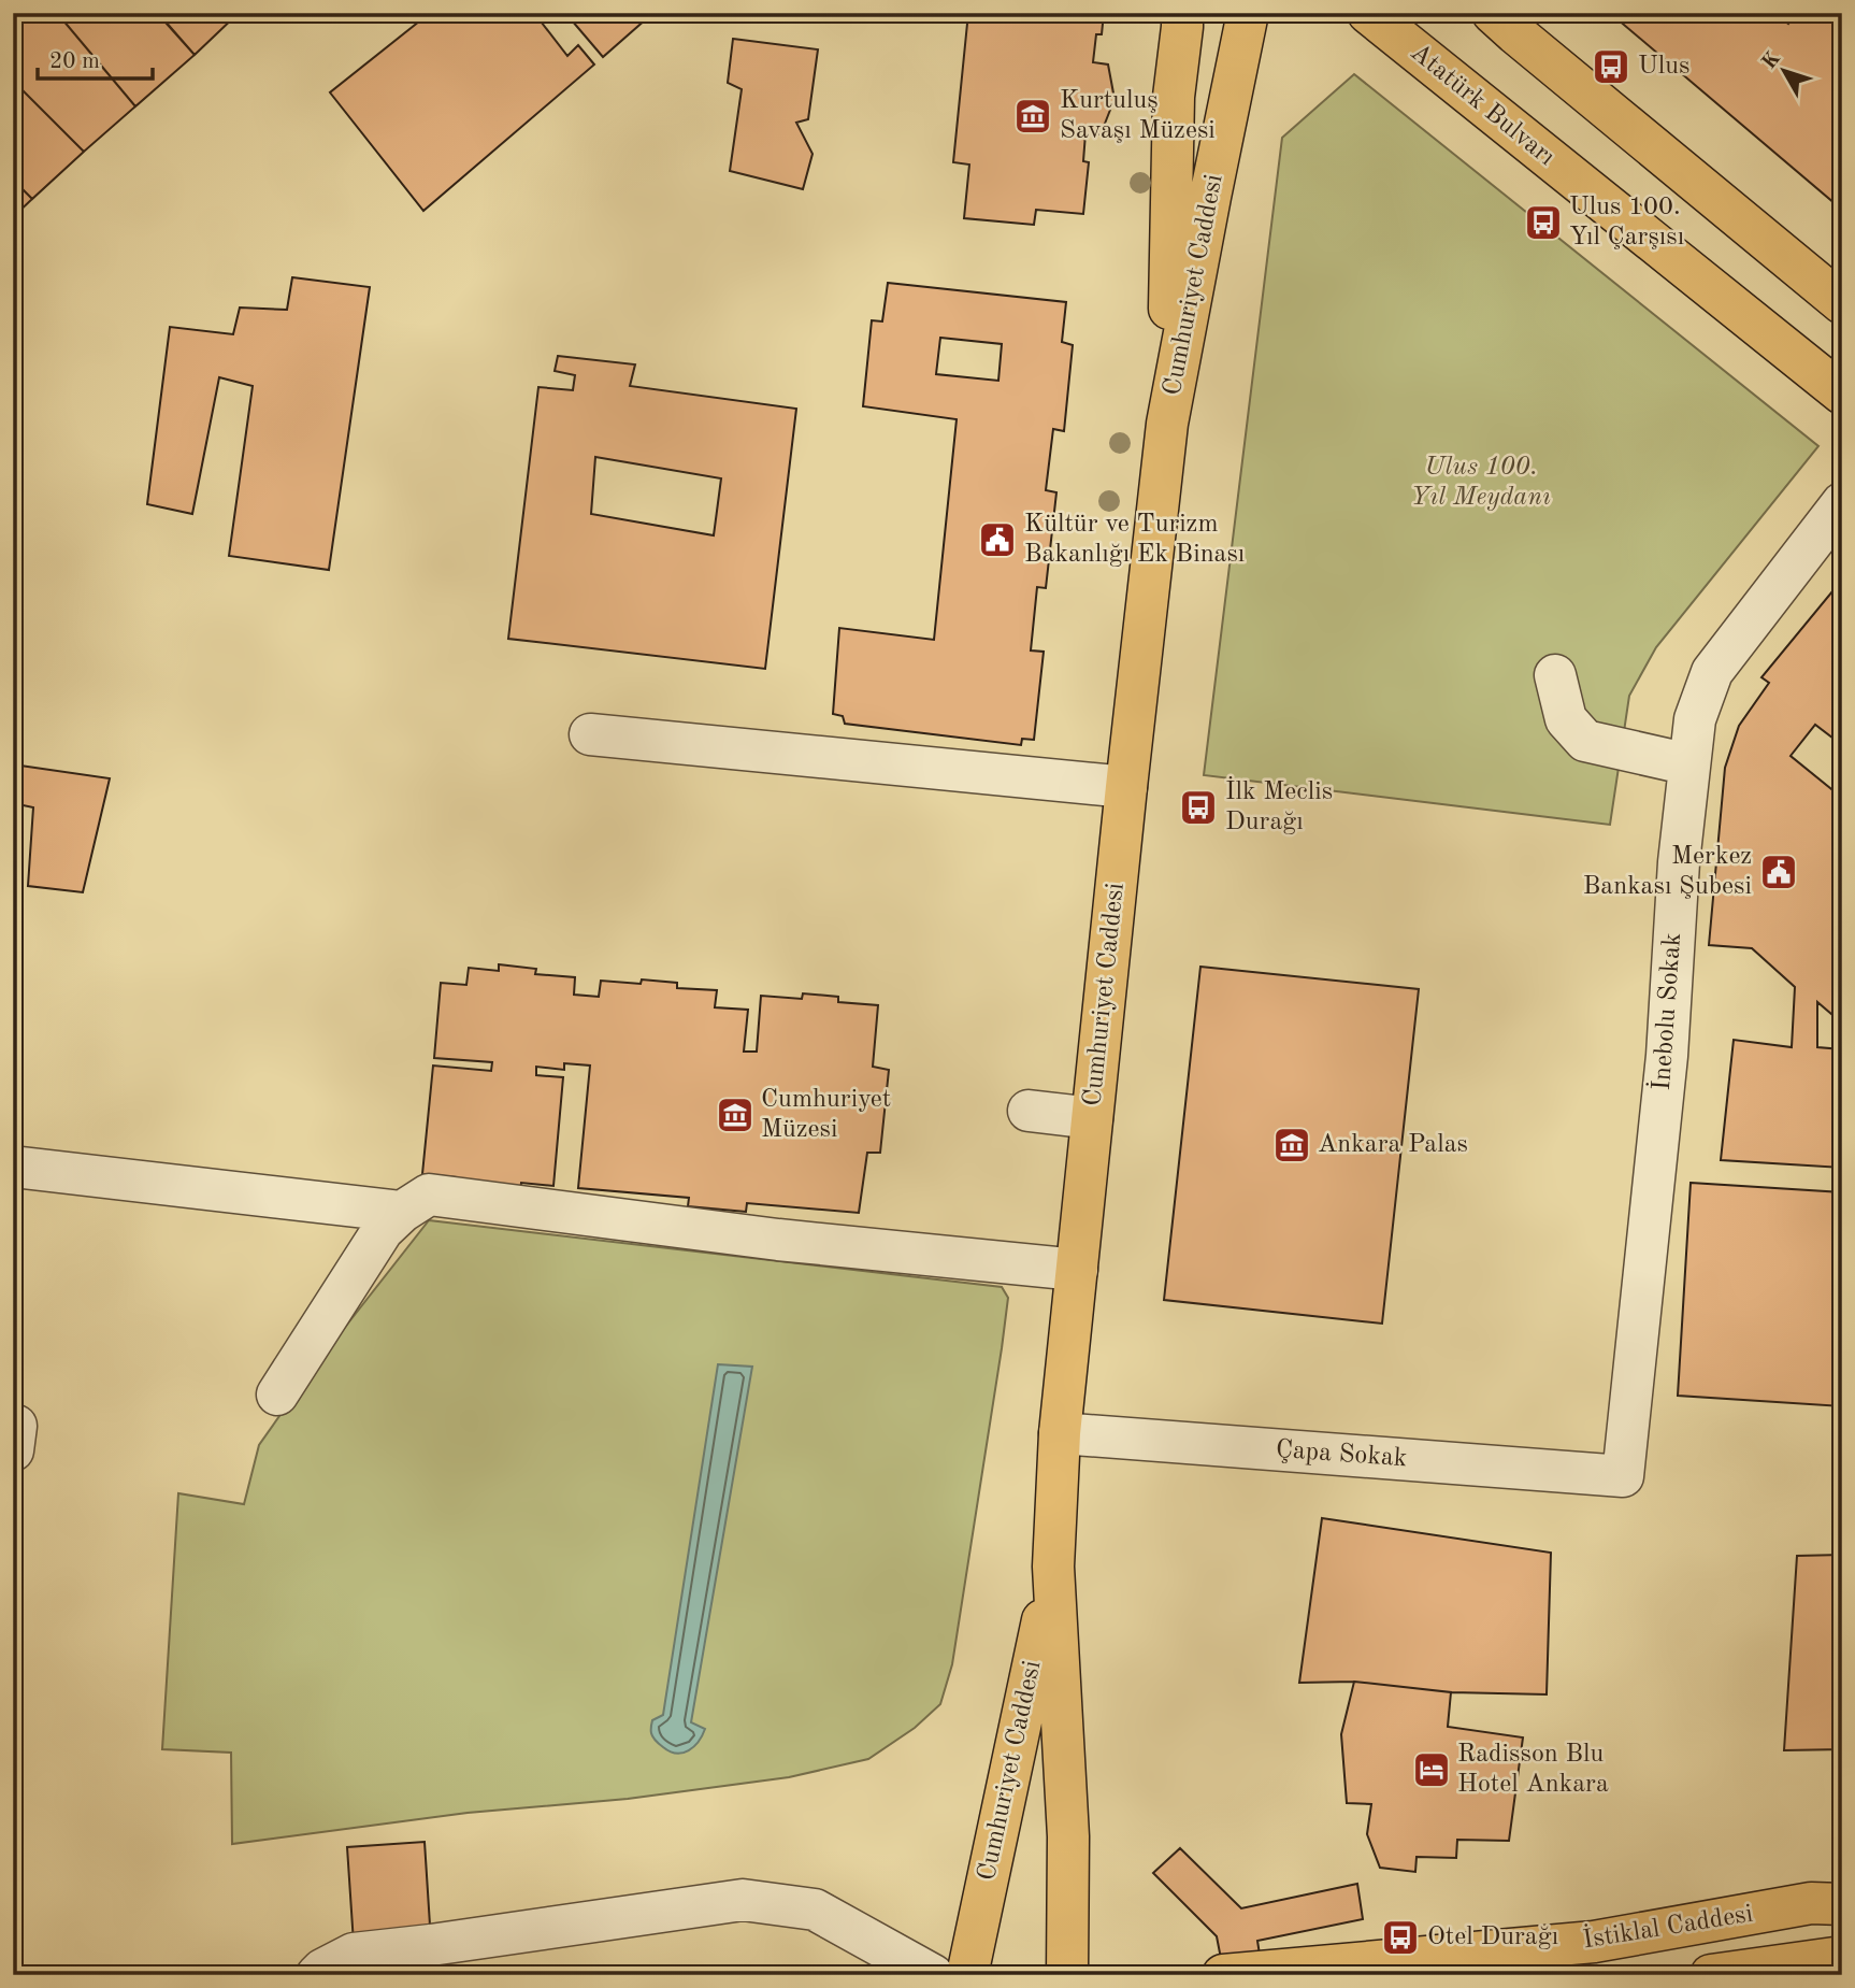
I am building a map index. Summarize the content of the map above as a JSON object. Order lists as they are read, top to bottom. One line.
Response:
{"streets":{"main road":["Atatürk Bulvarı","Cumhuriyet Caddesi","İstiklal Caddesi"],"street":["İnebolu Sokak","Çapa Sokak"]},"crossings":[["Cumhuriyet Caddesi","Çapa Sokak"],["İnebolu Sokak","Çapa Sokak"]],"parks":["Ulus 100. Yıl Meydanı"],"places":{"bus stop":["Ulus","Ulus 100. Yıl Çarşısı","İlk Meclis Durağı","Otel Durağı"],"museum":["Kurtuluş Savaşı Müzesi","Cumhuriyet Müzesi","Ankara Palas"],"public building":["Kültür ve Turizm Bakanlığı Ek Binası","Merkez Bankası Şubesi"],"hotel":["Radisson Blu Hotel Ankara"]},"scale_bar":"20 m","north":"top left"}
